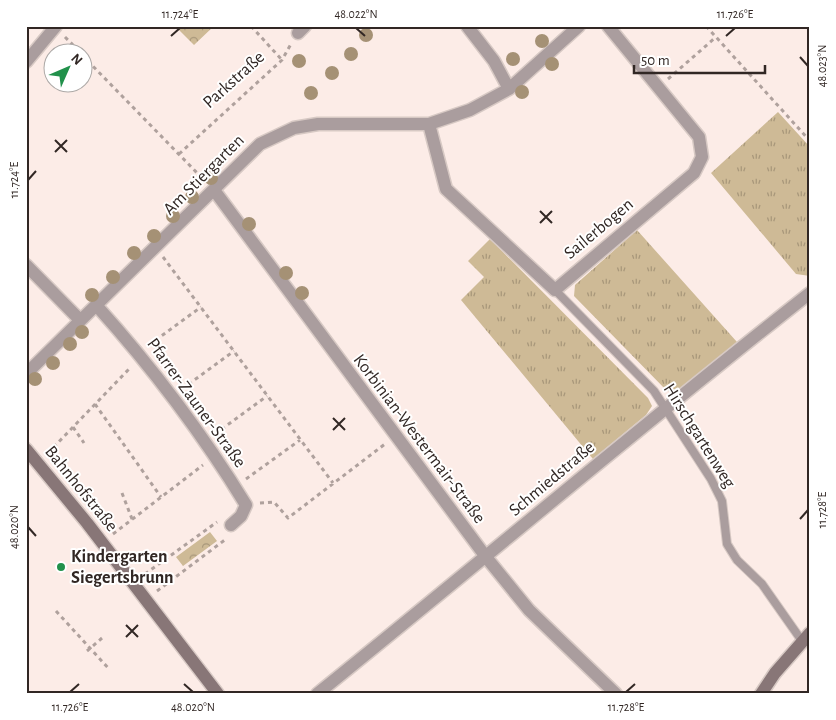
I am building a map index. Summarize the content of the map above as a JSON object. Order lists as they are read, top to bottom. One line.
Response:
{"streets":{"street":["Am Stiergarten","Sailerbogen","Pfarrer-Zauner-Straße","Korbinian-Westermair-Straße","Schmiedstraße","Bahnhofstraße"],"lane":["Hirschgartenweg"],"path":["Parkstraße"]},"crossings":[["Am Stiergarten","Pfarrer-Zauner-Straße"],["Am Stiergarten","Korbinian-Westermair-Straße"],["Sailerbogen","Hirschgartenweg"],["Hirschgartenweg","Schmiedstraße"],["Korbinian-Westermair-Straße","Schmiedstraße"]],"places":["Kindergarten Siegertsbrunn"],"scale_bar":"50 m","north":"top right","coordinates":["11.724°E","48.022°N","11.726°E","48.023°N","11.728°E","48.020°N"]}
